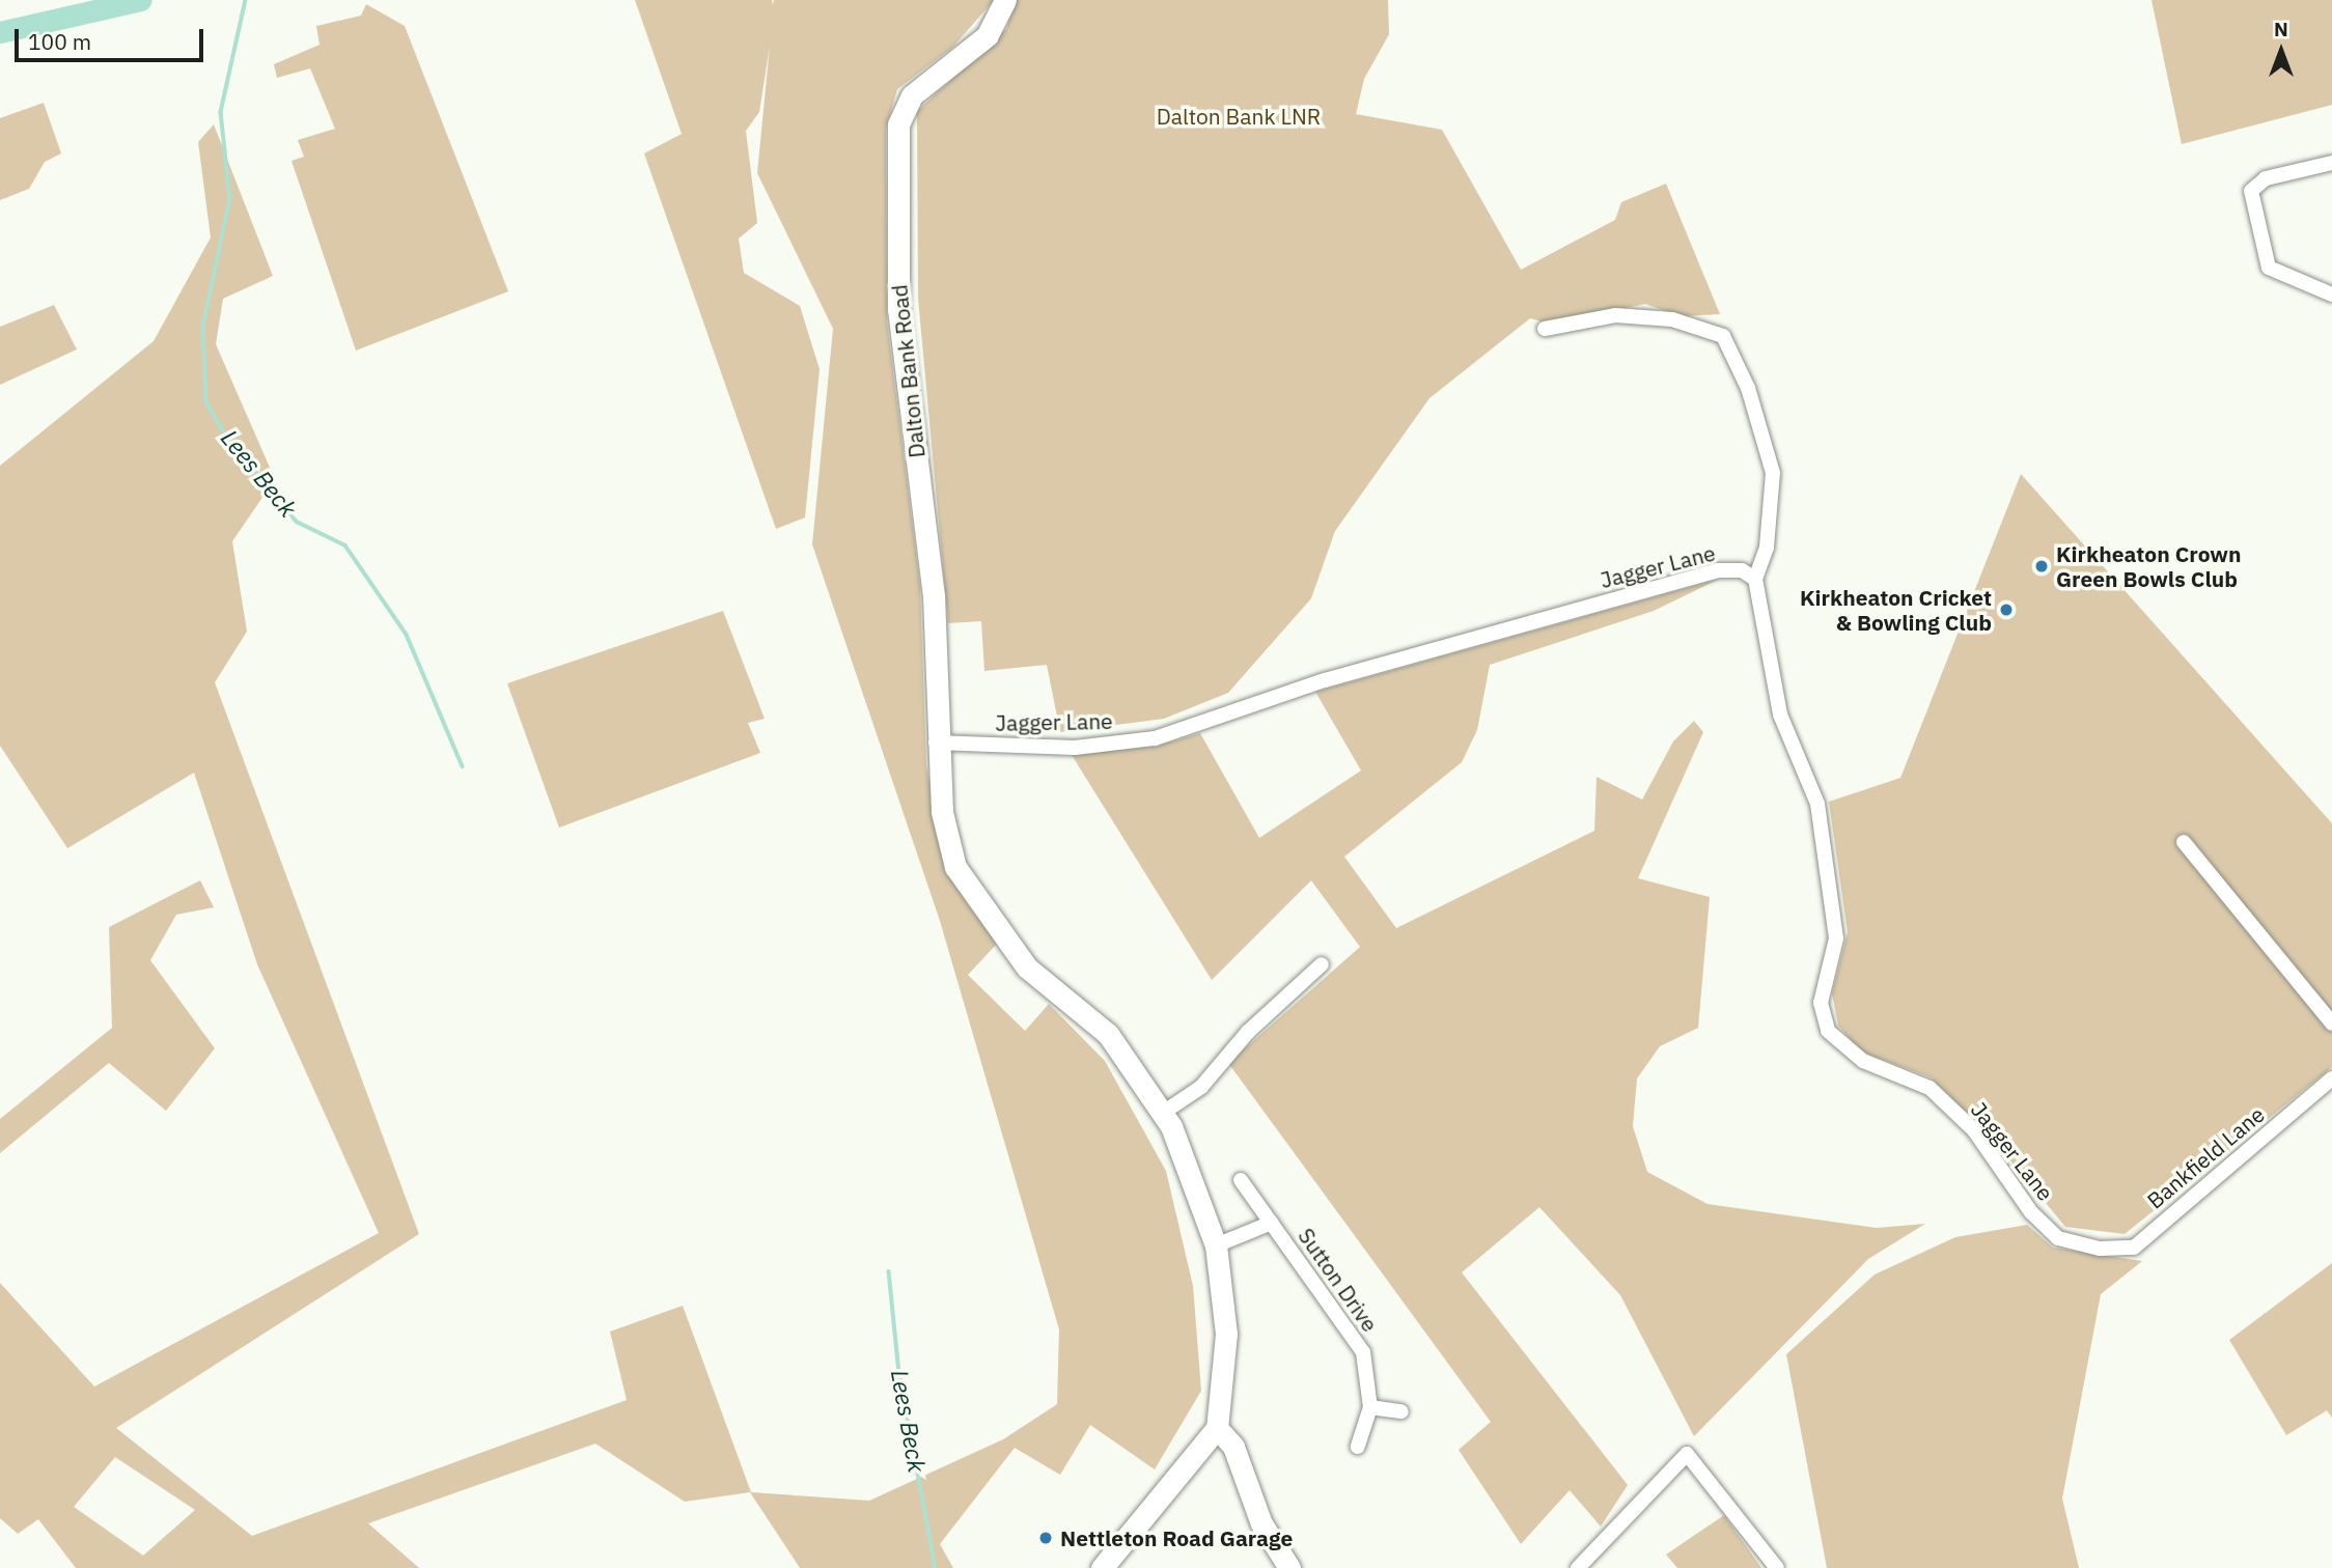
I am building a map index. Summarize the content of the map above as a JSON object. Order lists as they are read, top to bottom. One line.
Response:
{"streets":{"street":["Dalton Bank Road","Jagger Lane","Bankfield Lane","Sutton Drive"]},"crossings":[["Dalton Bank Road","Jagger Lane"],["Dalton Bank Road","Sutton Drive"],["Jagger Lane","Bankfield Lane"]],"water":["Lees Beck"],"parks":["Dalton Bank LNR"],"places":["Kirkheaton Crown Green Bowls Club","Kirkheaton Cricket & Bowling Club","Nettleton Road Garage"],"scale_bar":"100 m","north":"top"}
